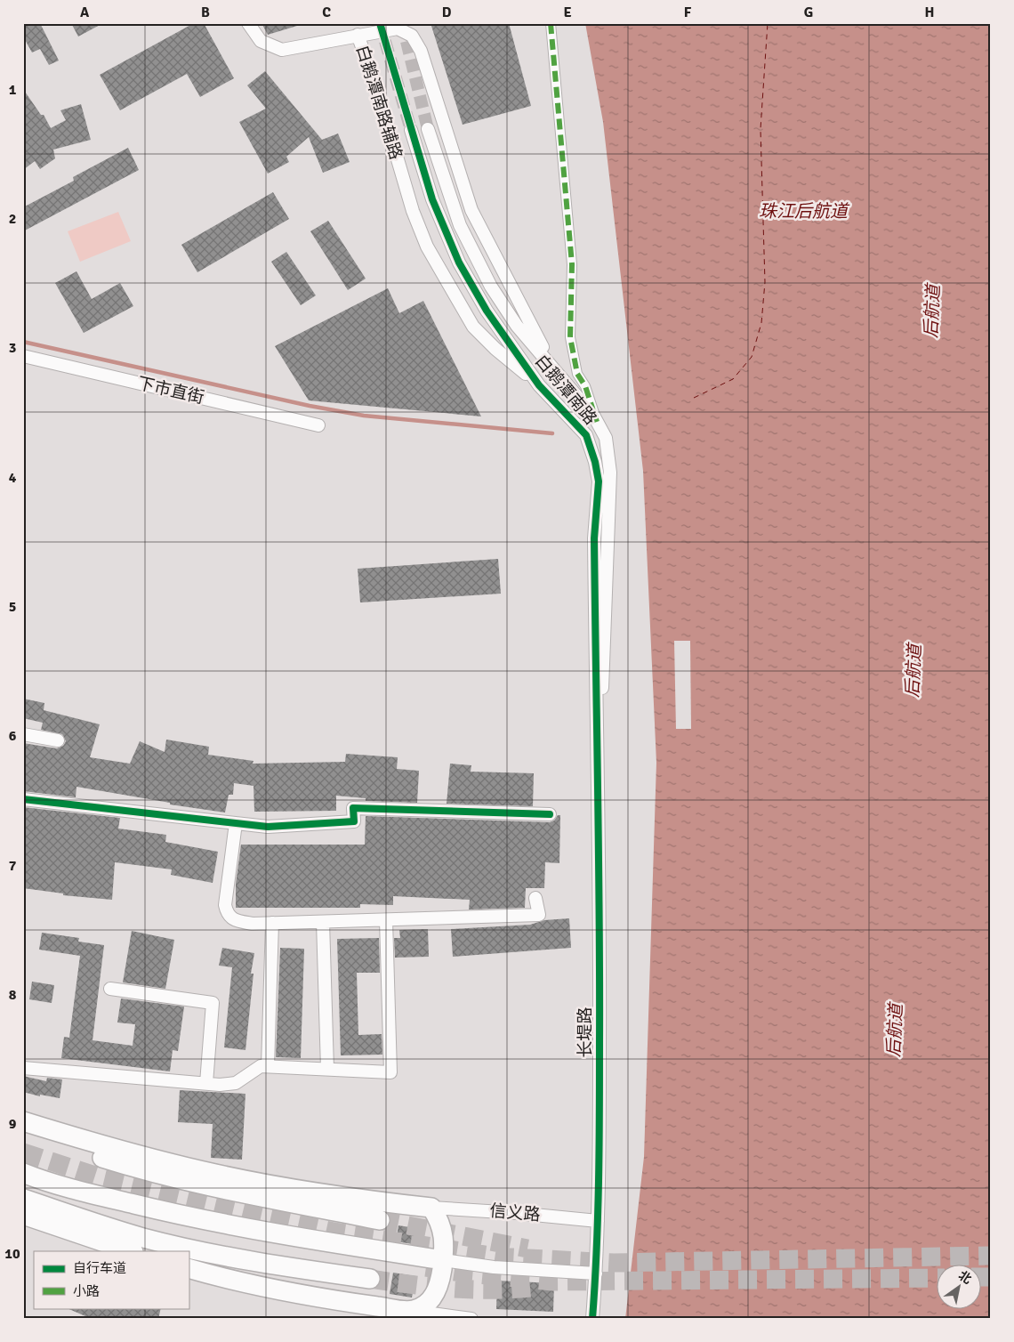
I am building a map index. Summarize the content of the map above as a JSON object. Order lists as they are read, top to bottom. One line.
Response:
{"streets":{"street":["白鹅潭南路辅路","白鹅潭南路","下市直街","长堤路","信义路"]},"crossings":[["白鹅潭南路辅路","白鹅潭南路"],["白鹅潭南路","长堤路"],["长堤路","信义路"]],"water":["珠江后航道","后航道"],"legend":["自行车道","小路"],"north":"top right","grid":{"columns":["A","B","C","D","E","F","G","H"],"rows":["1","2","3","4","5","6","7","8","9","10"]}}
